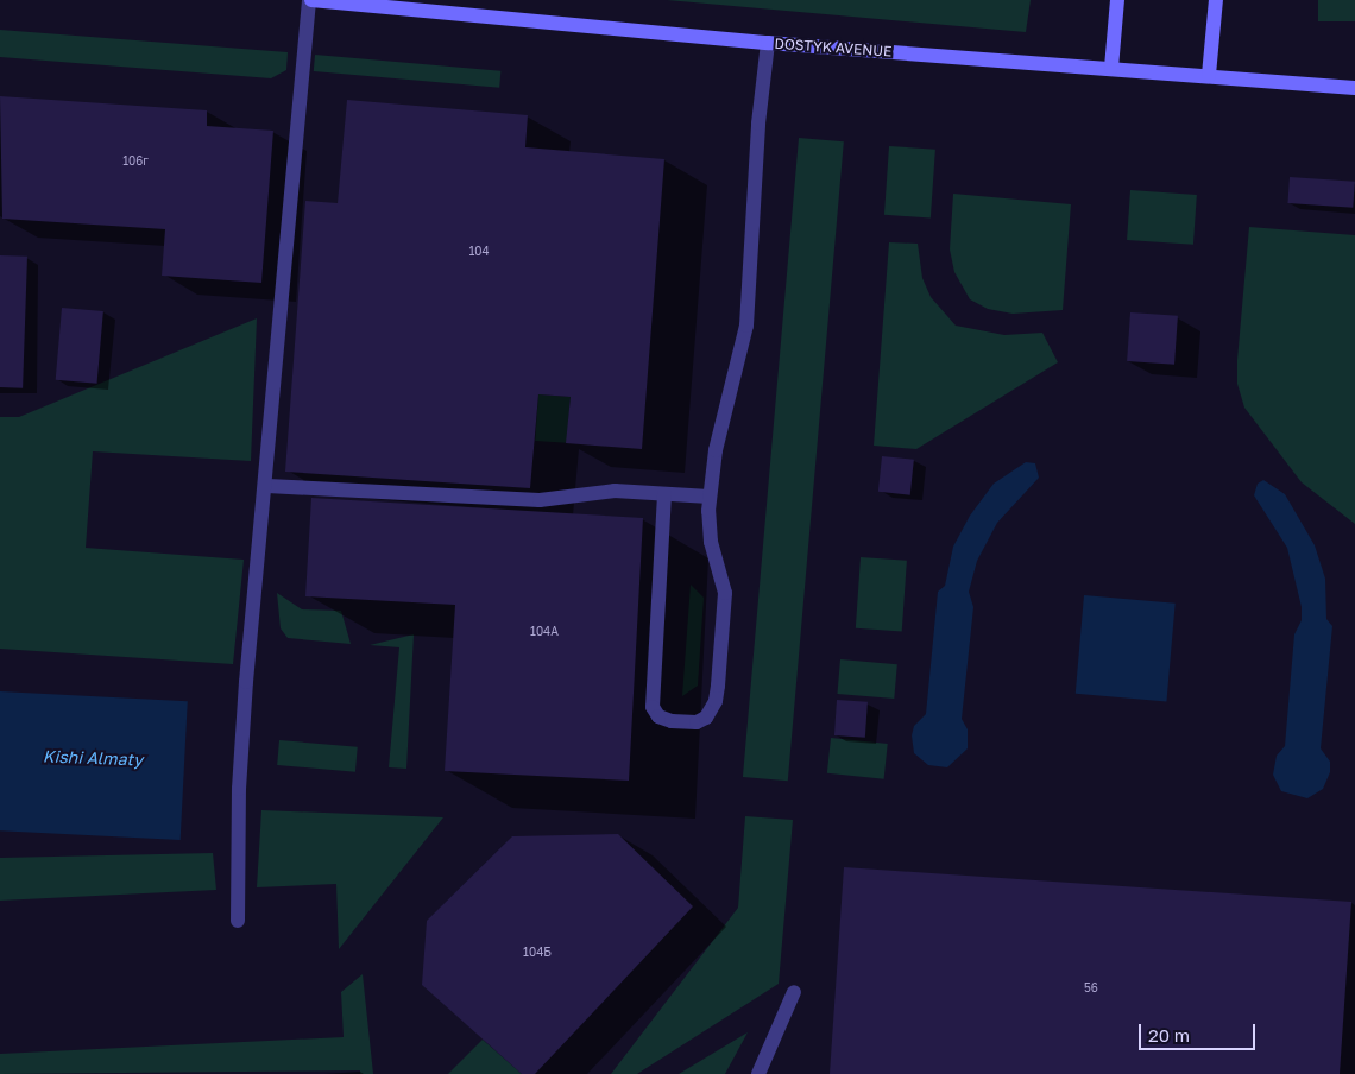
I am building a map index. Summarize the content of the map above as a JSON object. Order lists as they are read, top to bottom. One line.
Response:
{"streets":{"main road":["DOSTYK AVENUE"]},"water":["Kіshі Almaty"],"house_numbers":["106г","104","104А","104Б","56"],"scale_bar":"20 m"}
